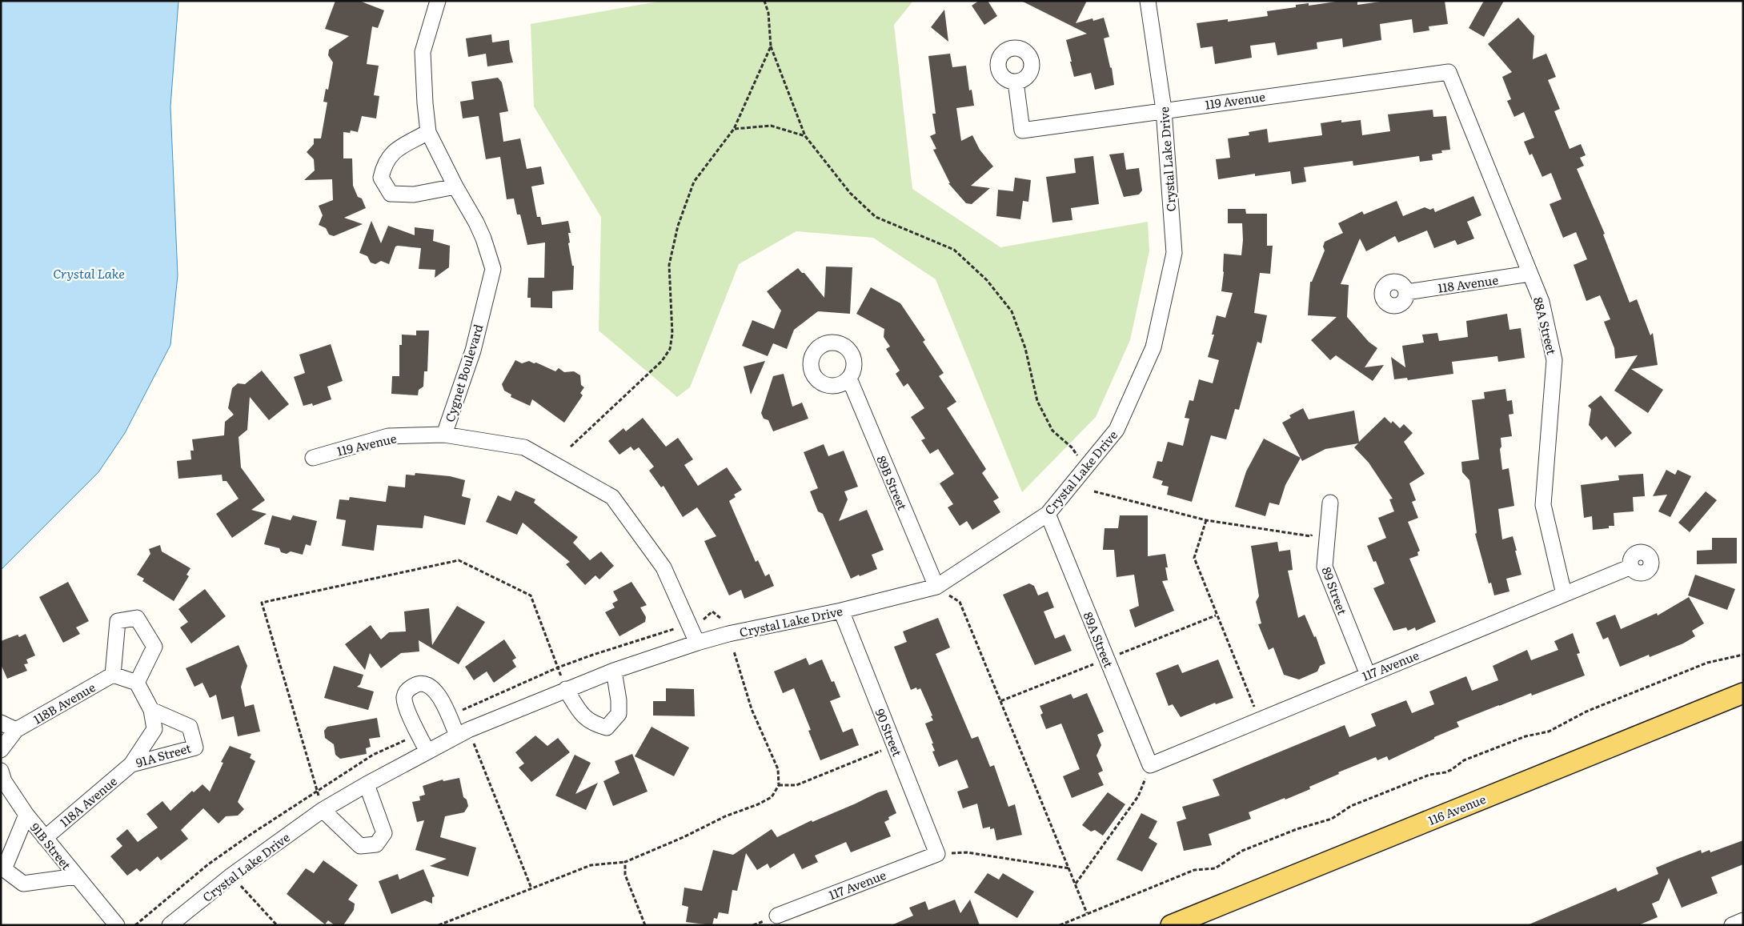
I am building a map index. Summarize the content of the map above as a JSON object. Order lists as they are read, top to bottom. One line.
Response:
{"streets":{"main road":["116 Avenue"],"street":["119 Avenue","Crystal Lake Drive","118 Avenue","88A Street","Cygnet Boulevard","89B Street","89 Street","89A Street","117 Avenue","118B Avenue","90 Street","91A Street","118A Avenue","91B Street"]},"crossings":[["119 Avenue","Crystal Lake Drive"],["119 Avenue","88A Street"],["119 Avenue","Cygnet Boulevard"],["Crystal Lake Drive","Cygnet Boulevard"],["Crystal Lake Drive","89B Street"],["Crystal Lake Drive","89A Street"],["Crystal Lake Drive","90 Street"],["118 Avenue","88A Street"],["88A Street","117 Avenue"],["89 Street","117 Avenue"],["89A Street","117 Avenue"],["117 Avenue","90 Street"],["91A Street","118A Avenue"],["118A Avenue","91B Street"]],"water":["Crystal Lake"]}
